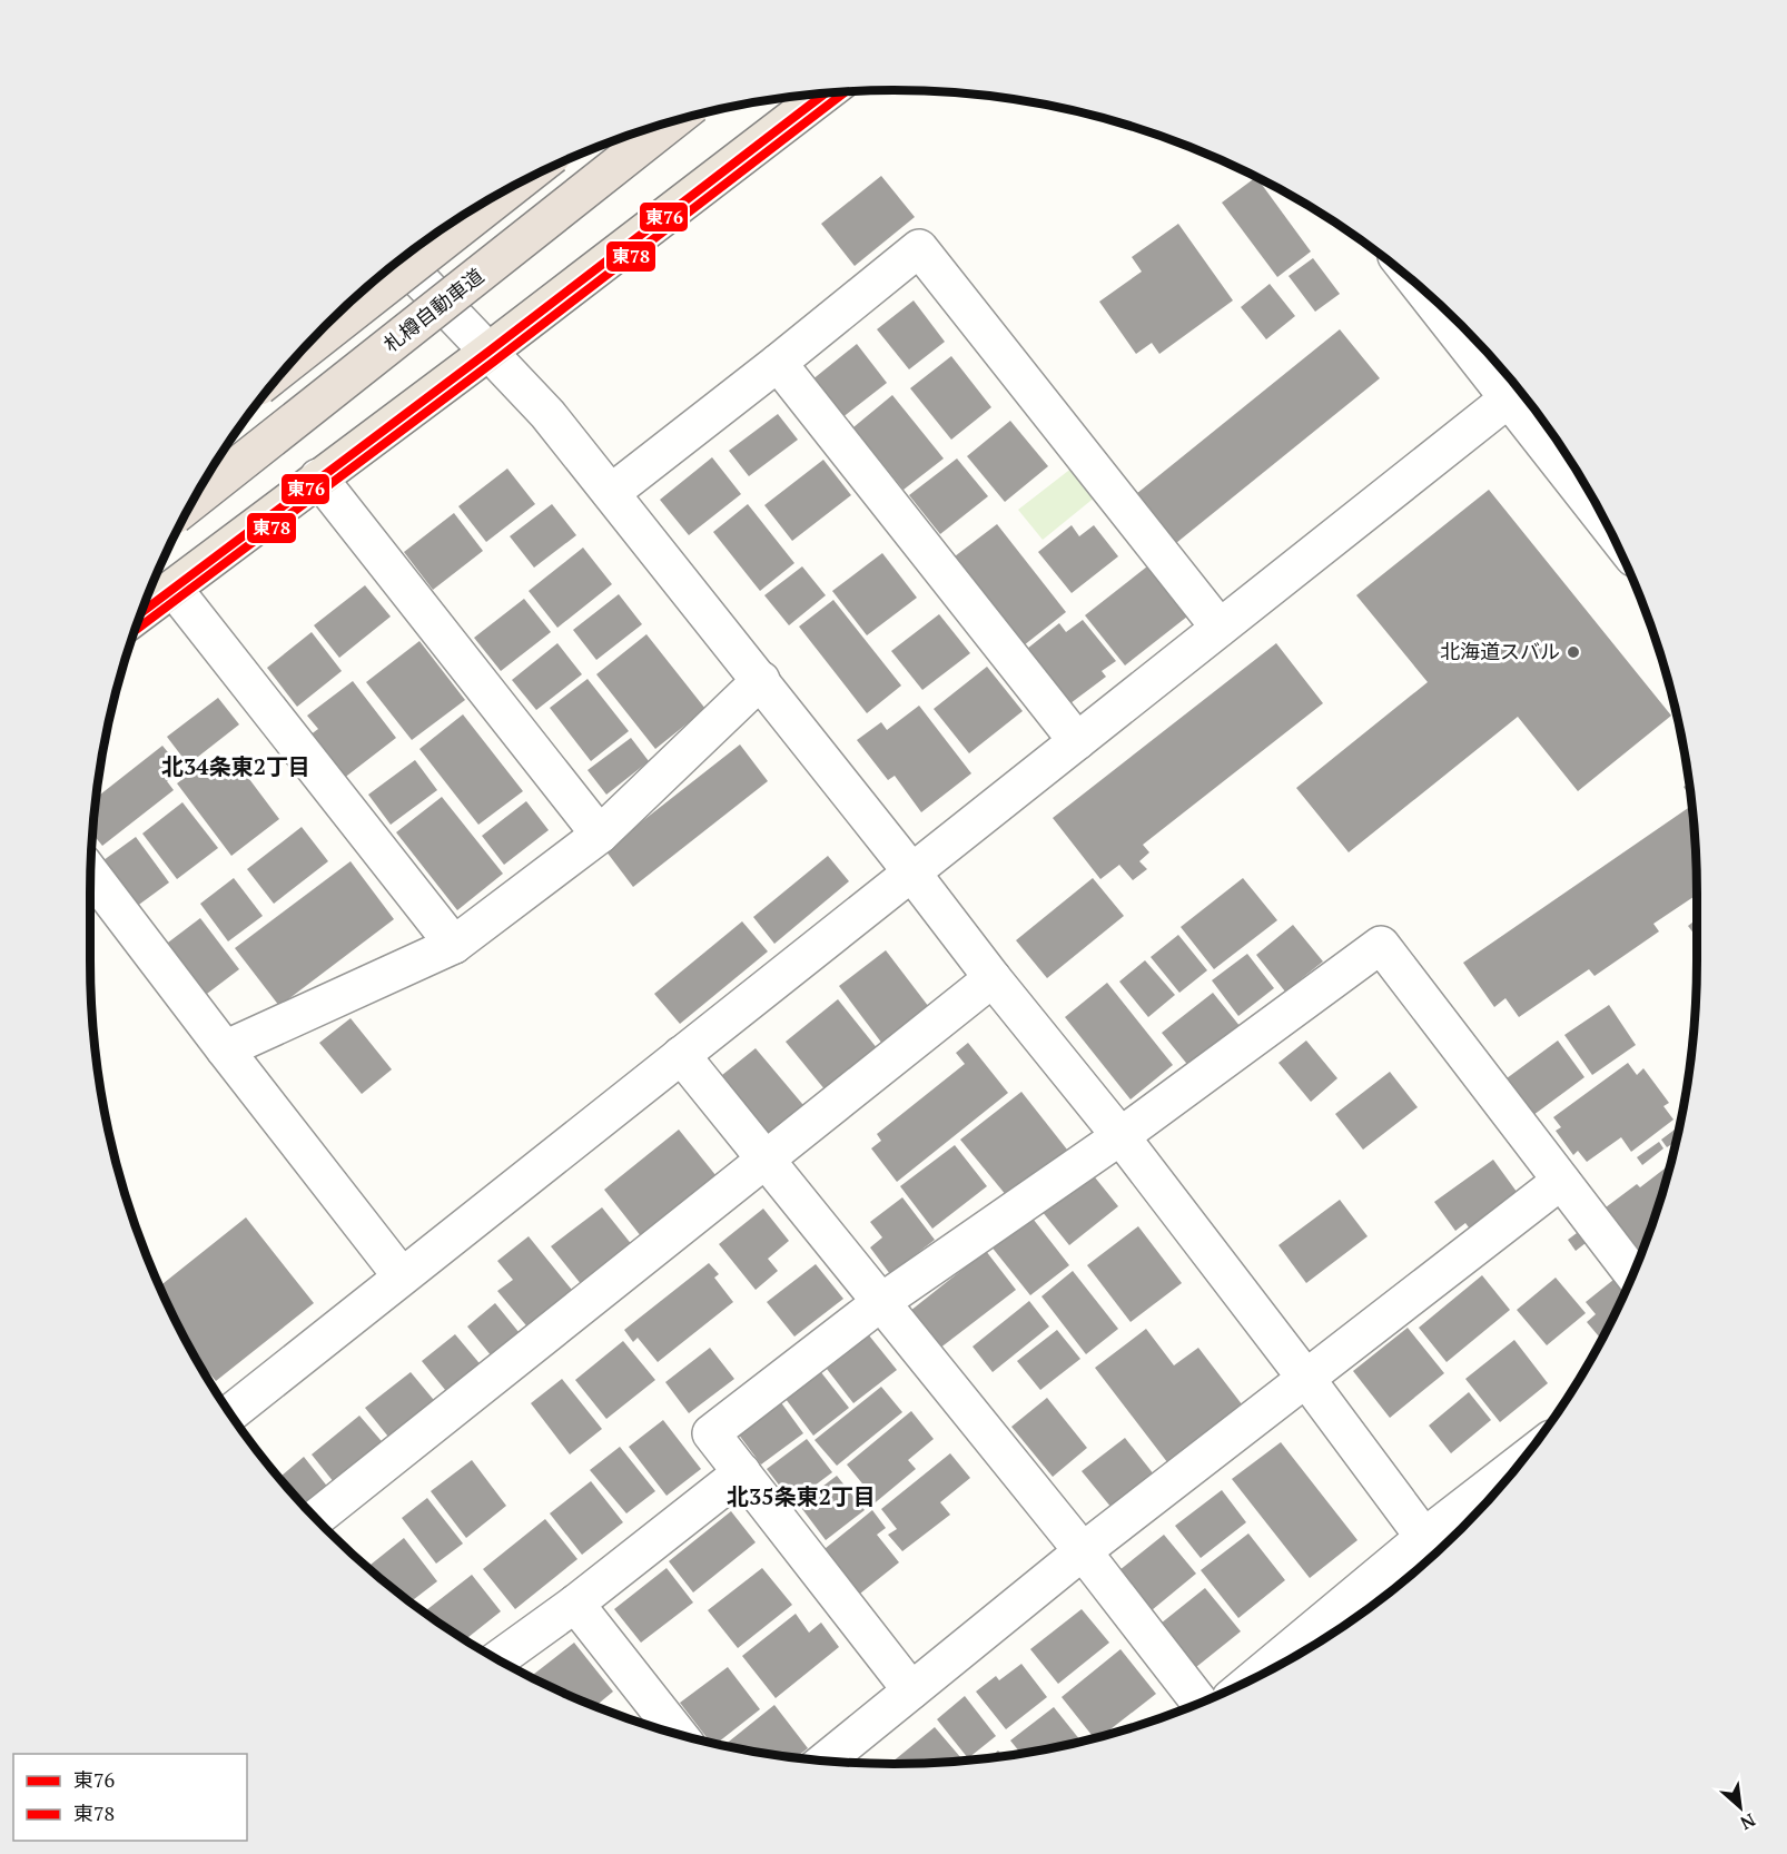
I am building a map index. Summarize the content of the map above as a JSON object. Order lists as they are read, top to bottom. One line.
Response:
{"streets":{"highway":["札樽自動車道"]},"districts":["北34条東2丁目","北35条東2丁目"],"places":["北海道スバル"],"lines":["transit line 東78","transit line 東76"],"legend":["東76","東78"],"north":"bottom right"}
